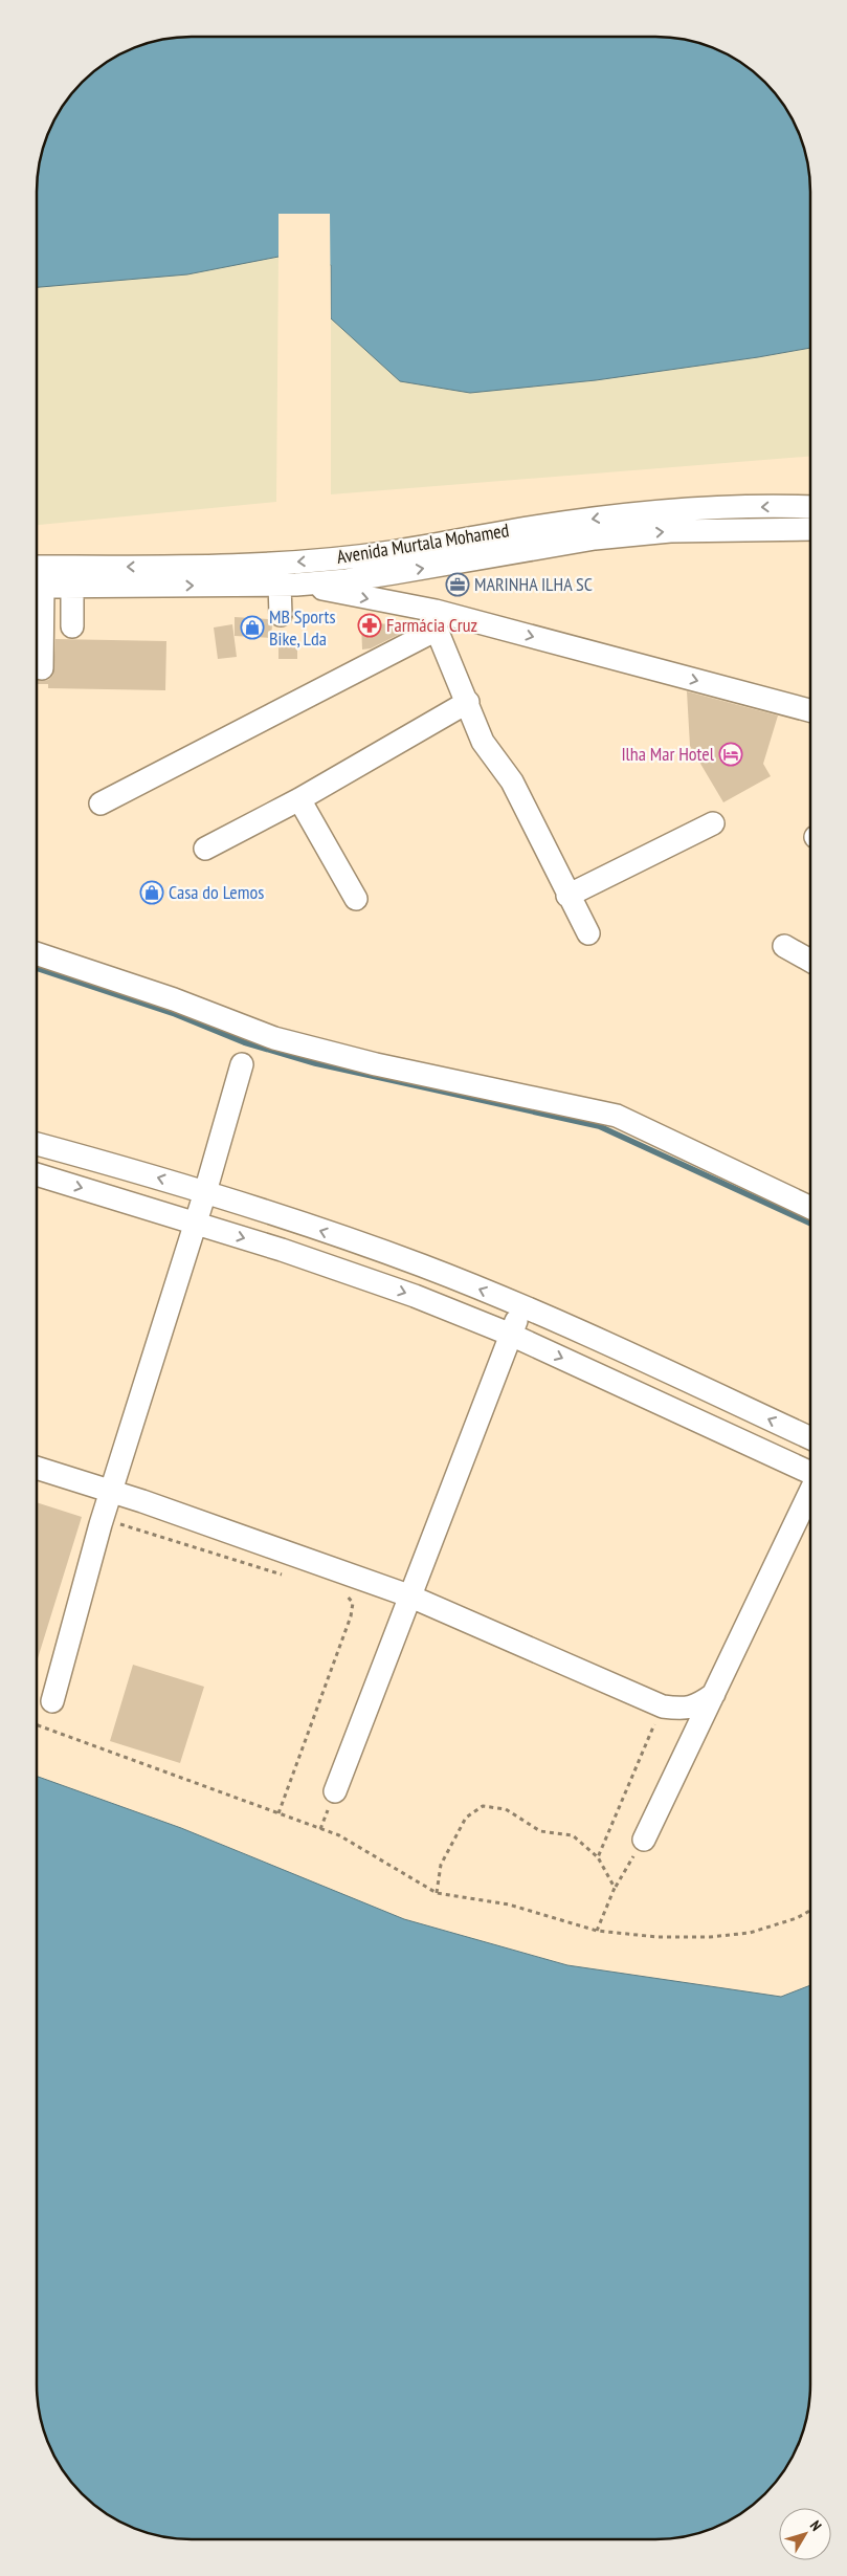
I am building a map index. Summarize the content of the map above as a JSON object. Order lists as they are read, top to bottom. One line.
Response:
{"streets":{"street":["Avenida Murtala Mohamed"]},"places":{"office":["MARINHA ILHA SC"],"pharmacy":["Farmácia Cruz"],"shop":["MB Sports Bike, Lda","Casa do Lemos"],"hotel":["Ilha Mar Hotel"]},"north":"top right"}
